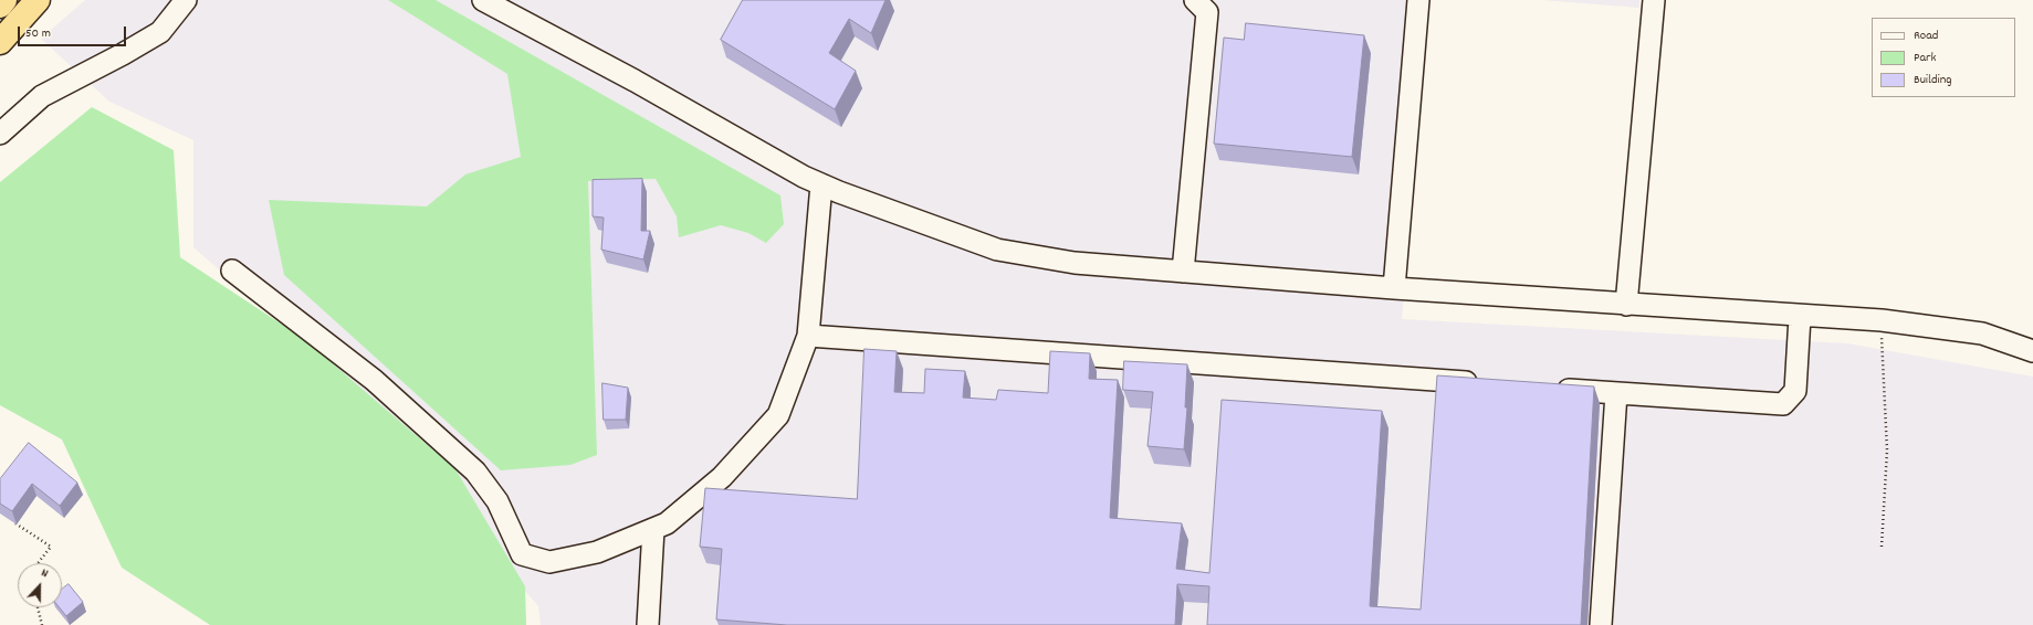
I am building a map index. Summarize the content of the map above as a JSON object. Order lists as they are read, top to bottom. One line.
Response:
{"legend":["Road","Park","Building"],"scale_bar":"50 m","north":"top"}
